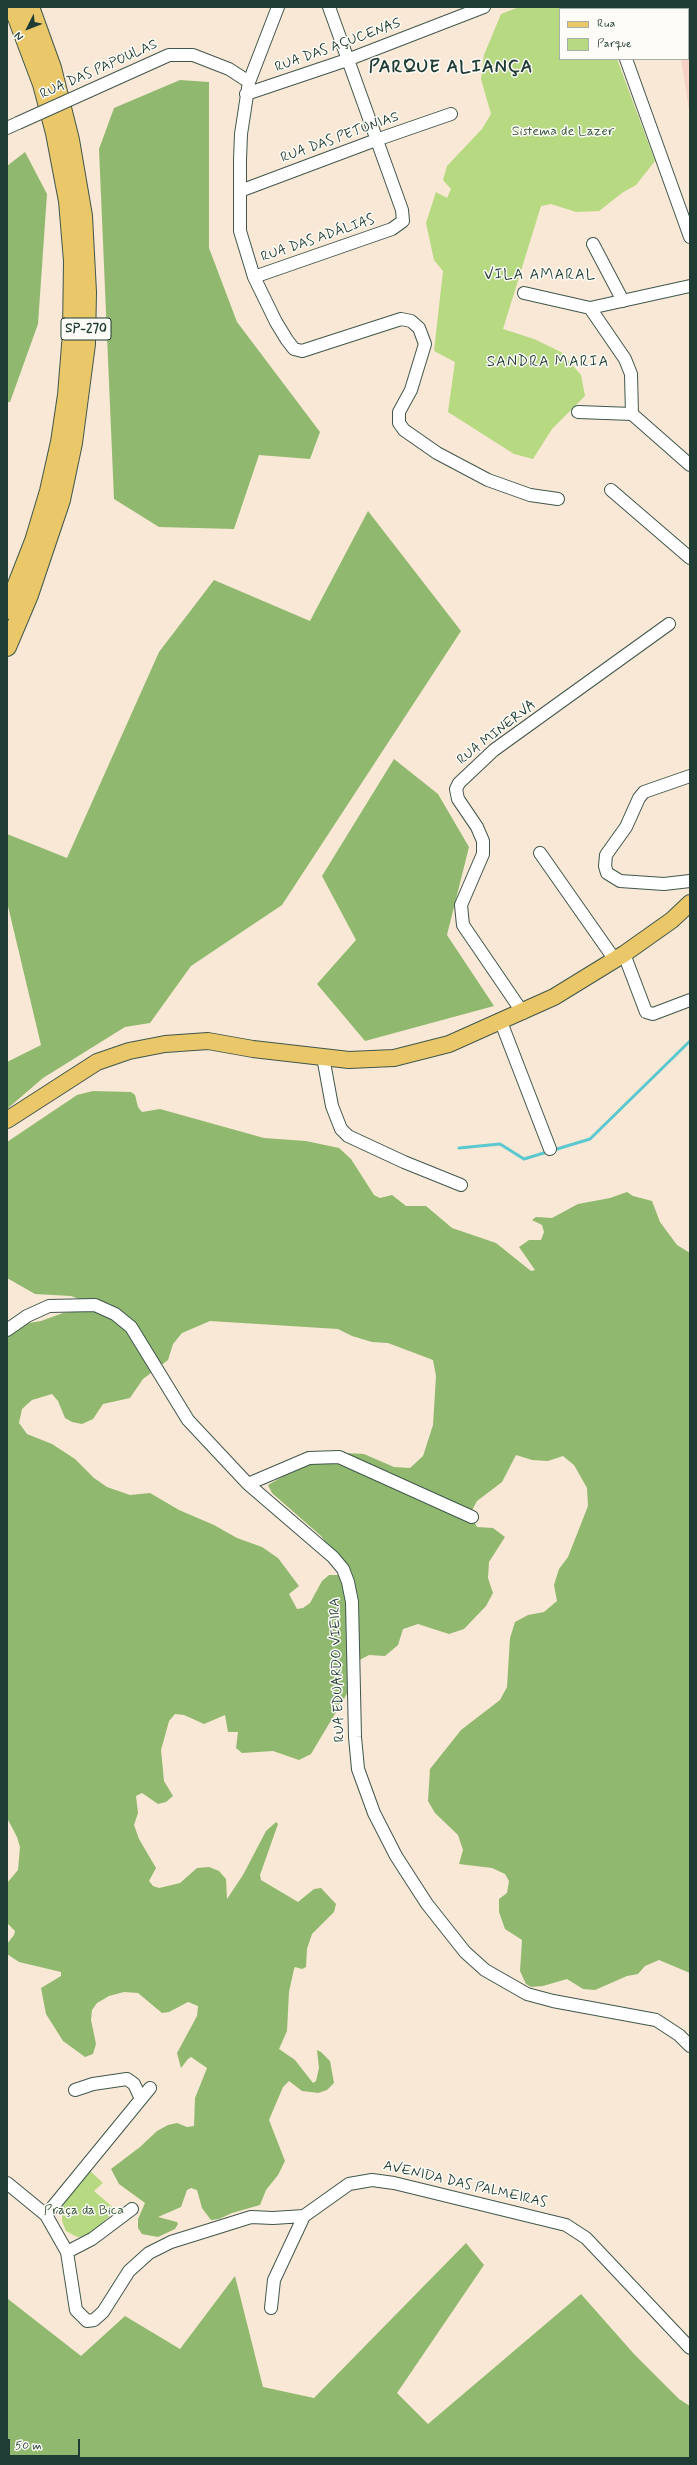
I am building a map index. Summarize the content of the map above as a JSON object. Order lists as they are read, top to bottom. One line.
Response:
{"streets":{"highway":["SP-270"],"street":["RUA DAS AÇUCENAS","RUA DAS PAPOULAS","RUA DAS PETUNIAS","RUA DAS ADÁLIAS","RUA MINERVA","RUA EDUARDO VIEIRA","AVENIDA DAS PALMEIRAS"]},"crossings":[["RUA DAS PETUNIAS","RUA DAS ADÁLIAS"]],"districts":["PARQUE ALIANÇA","VILA AMARAL","SANDRA MARIA"],"parks":["Sistema de Lazer","Praça da Bica"],"legend":["Rua","Parque"],"scale_bar":"50 m","north":"bottom left"}
